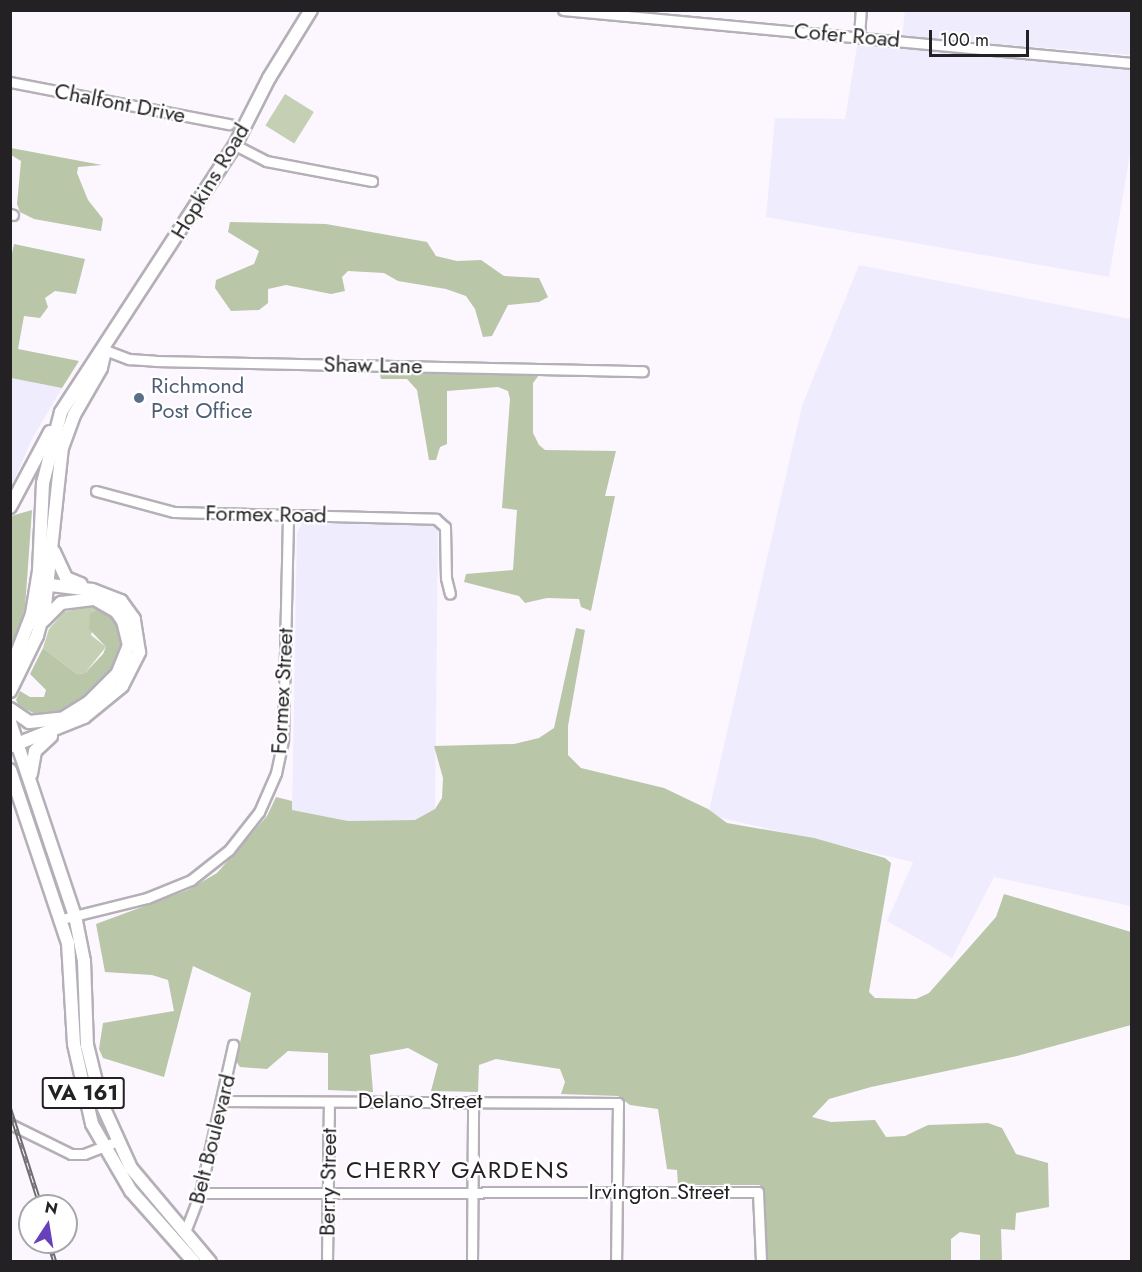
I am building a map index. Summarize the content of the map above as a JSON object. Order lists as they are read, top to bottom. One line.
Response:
{"streets":{"main road":["Hopkins Road","VA 161"],"street":["Cofer Road","Chalfont Drive","Shaw Lane","Formex Road","Formex Street","Delano Street","Belt Boulevard","Berry Street","Irvington Street"]},"crossings":[["Hopkins Road","Shaw Lane"],["Formex Road","Formex Street"],["Formex Street","VA 161"],["VA 161","Belt Boulevard"],["Delano Street","Belt Boulevard"],["Delano Street","Berry Street"],["Delano Street","Irvington Street"],["Belt Boulevard","Irvington Street"],["Berry Street","Irvington Street"]],"districts":["CHERRY GARDENS"],"places":["Richmond Post Office"],"scale_bar":"100 m","north":"top"}
